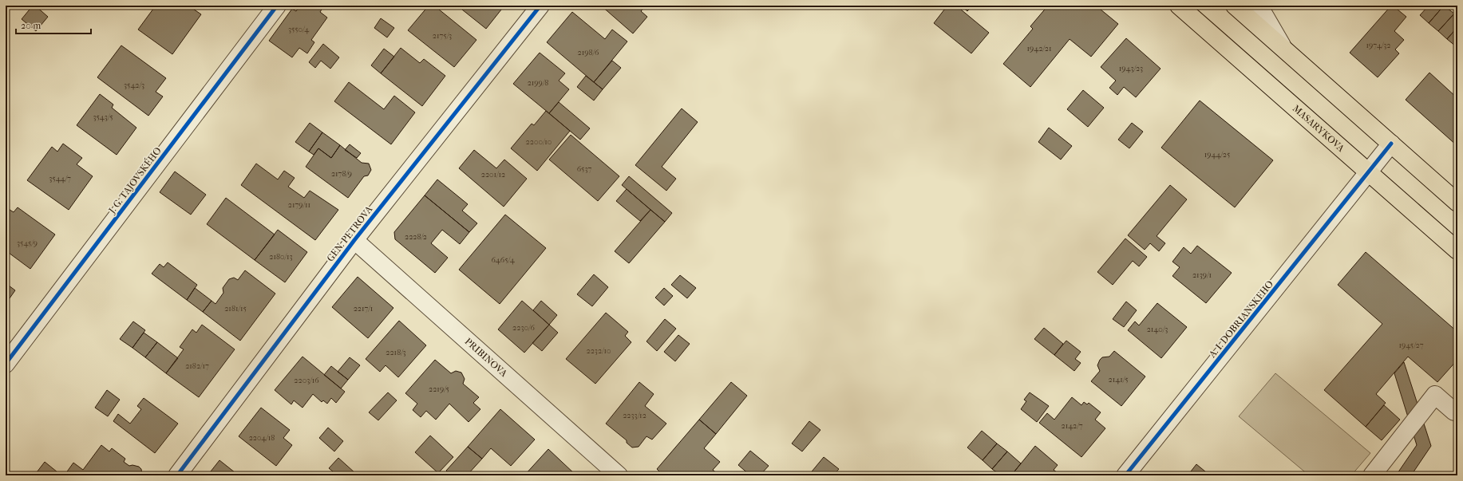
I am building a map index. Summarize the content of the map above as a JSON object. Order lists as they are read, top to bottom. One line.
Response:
{"streets":{"main road":["MASARYKOVA"],"street":["J. G. TAJOVSKÉHO","GEN. PETROVA","A. I. DOBRIANSKEHO","PRIBINOVA"]},"crossings":[["MASARYKOVA","A. I. DOBRIANSKEHO"],["GEN. PETROVA","PRIBINOVA"]],"house_numbers":["3550/4","2175/3","1974/32","1942/21","2198/6","1943/23","2199/8","3542/3","3543/5","2200/10","1944/25","6537","2178/9","2201/12","3544/7","2179/11","2228/2","3545/9","2180/13","6465/4","2139/1","2181/15","2217/1","2230/6","2140/3","1945/27","2232/10","2218/3","2182/17","2141/5","2203/16","2219/5","2233/12","2142/7","2204/18"],"scale_bar":"20 m"}
